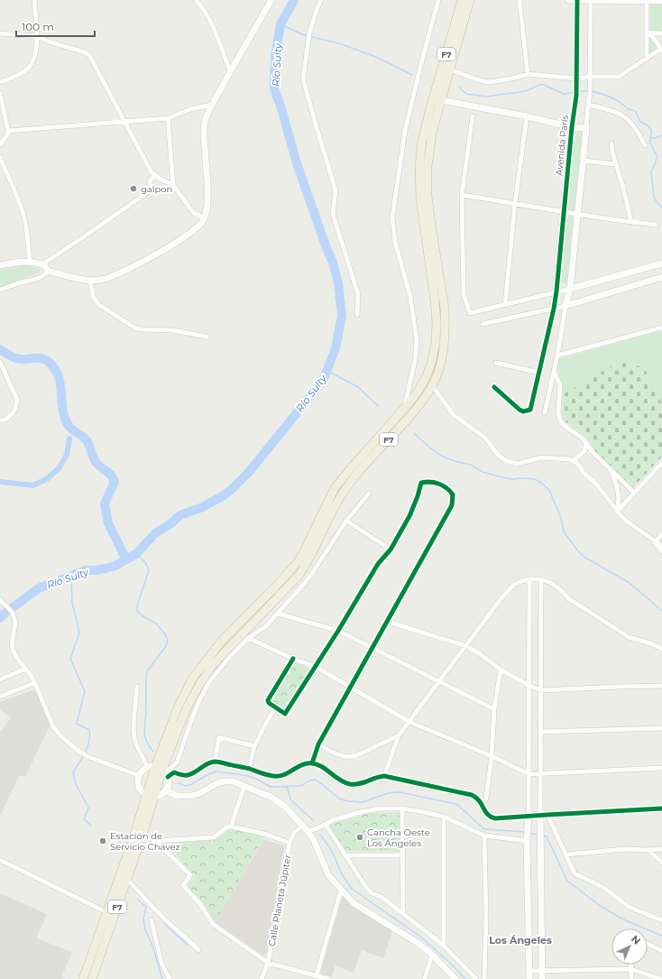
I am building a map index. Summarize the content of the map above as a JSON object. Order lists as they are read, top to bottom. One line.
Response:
{"streets":{"highway":["F7"],"street":["Avenida París","Calle Planeta Júpiter"]},"districts":["Los Ángeles"],"water":["Río Sulty"],"places":["galpon","Cancha Oeste Los Ángeles","Estación de Servicio Chavez"],"scale_bar":"100 m","north":"top right"}
